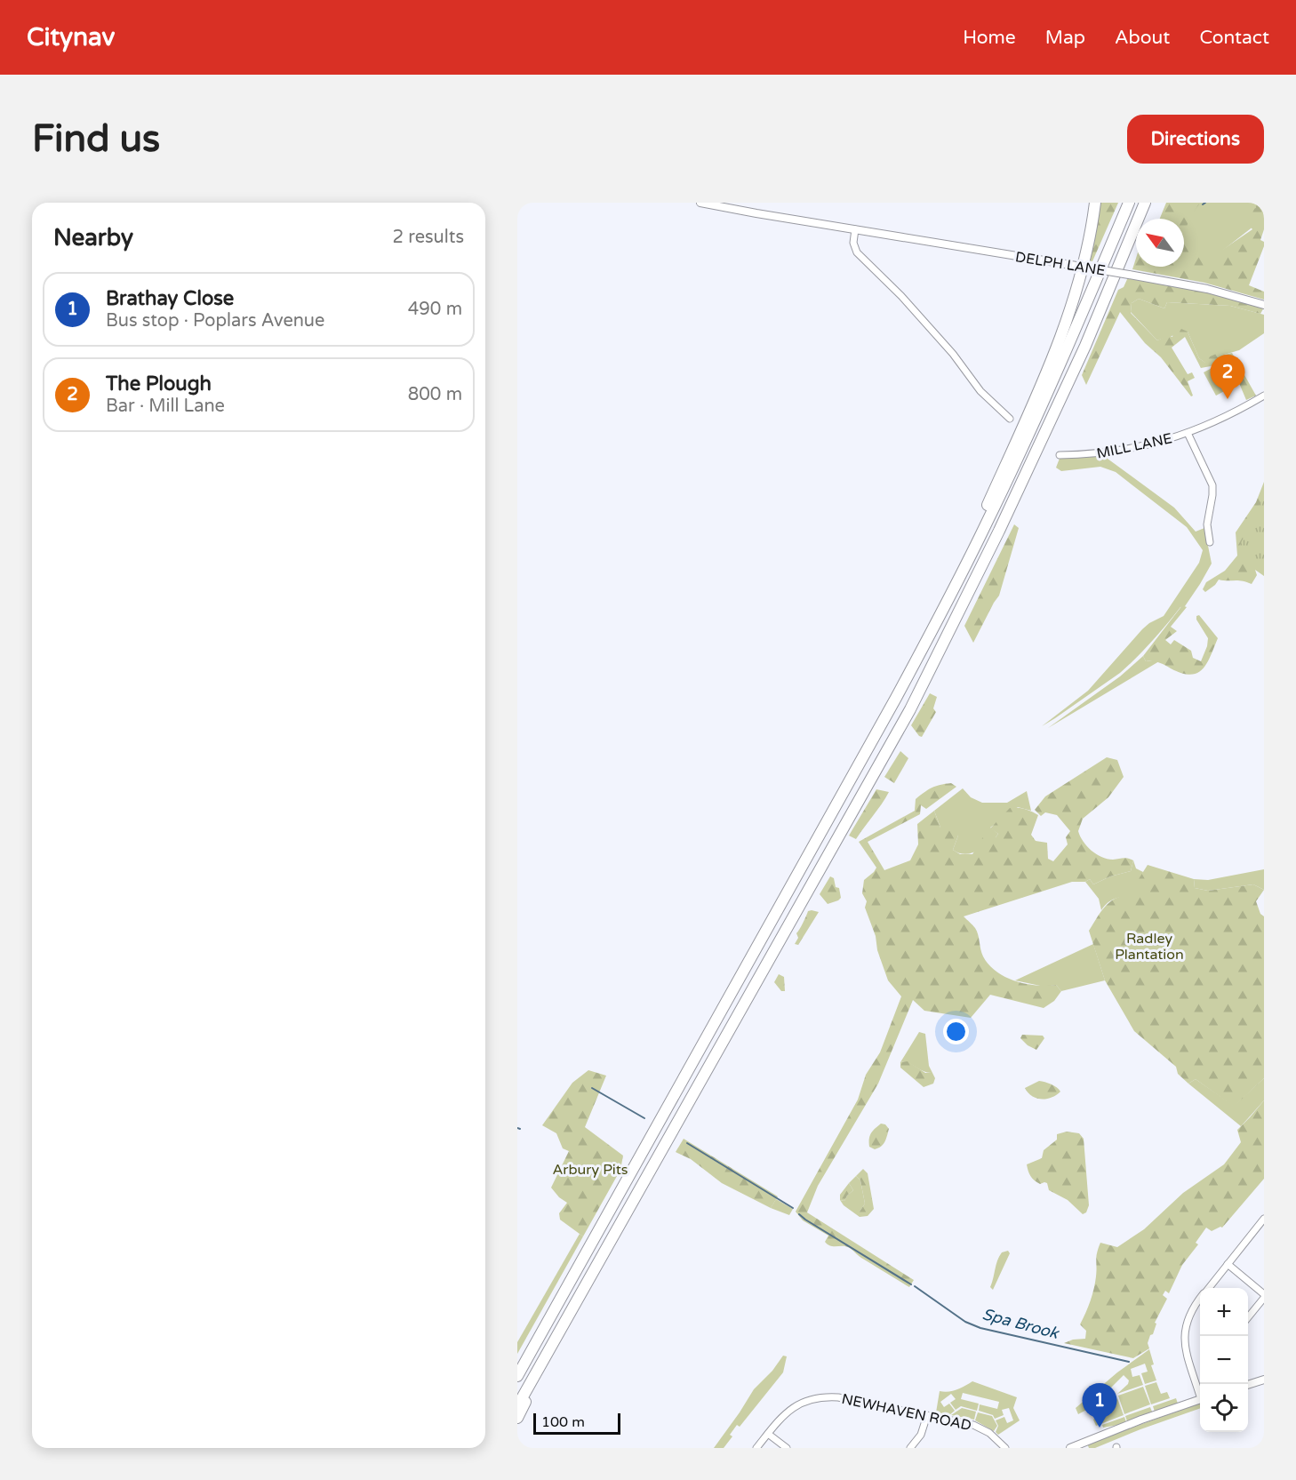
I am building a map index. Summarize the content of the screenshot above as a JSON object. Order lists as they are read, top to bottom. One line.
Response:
{"streets":{"street":["DELPH LANE","MILL LANE","NEWHAVEN ROAD"]},"water":["Spa Brook"],"parks":["Radley Plantation","Arbury Pits"],"scale_bar":"100 m","north":"top left","page":{"header":"Citynav","nav":["Home","Map","About","Contact"],"buttons":"Directions","title":"Find us","heading":["Nearby","2 results"],"list":[{"mark":"1","name":"Brathay Close","note":"Bus stop · Poplars Avenue","value":"490 m"},{"mark":"2","name":"The Plough","note":"Bar · Mill Lane","value":"800 m"}],"pins":["2","1"],"map_buttons":["+","−"],"scale":"100 m"}}
